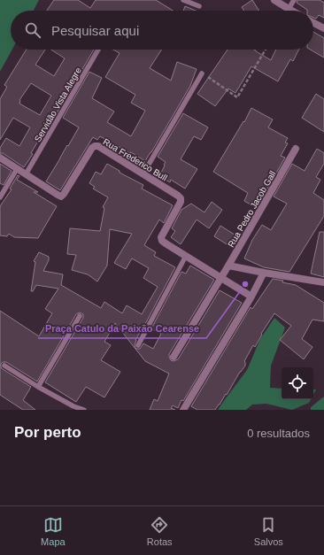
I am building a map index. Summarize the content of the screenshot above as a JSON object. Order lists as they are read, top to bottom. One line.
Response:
{"streets":{"street":["Rua Frederico Bull","Rua Pedro Jacob Gall"],"lane":["Servidão Vista Alegre"]},"crossings":[["Servidão Vista Alegre","Rua Frederico Bull"],["Rua Frederico Bull","Rua Pedro Jacob Gall"]],"places":["Praça Catulo da Paixão Cearense"],"page":{"search":"Pesquisar aqui","heading":["Por perto","0 resultados"],"nav":["Mapa","Rotas","Salvos"]}}
